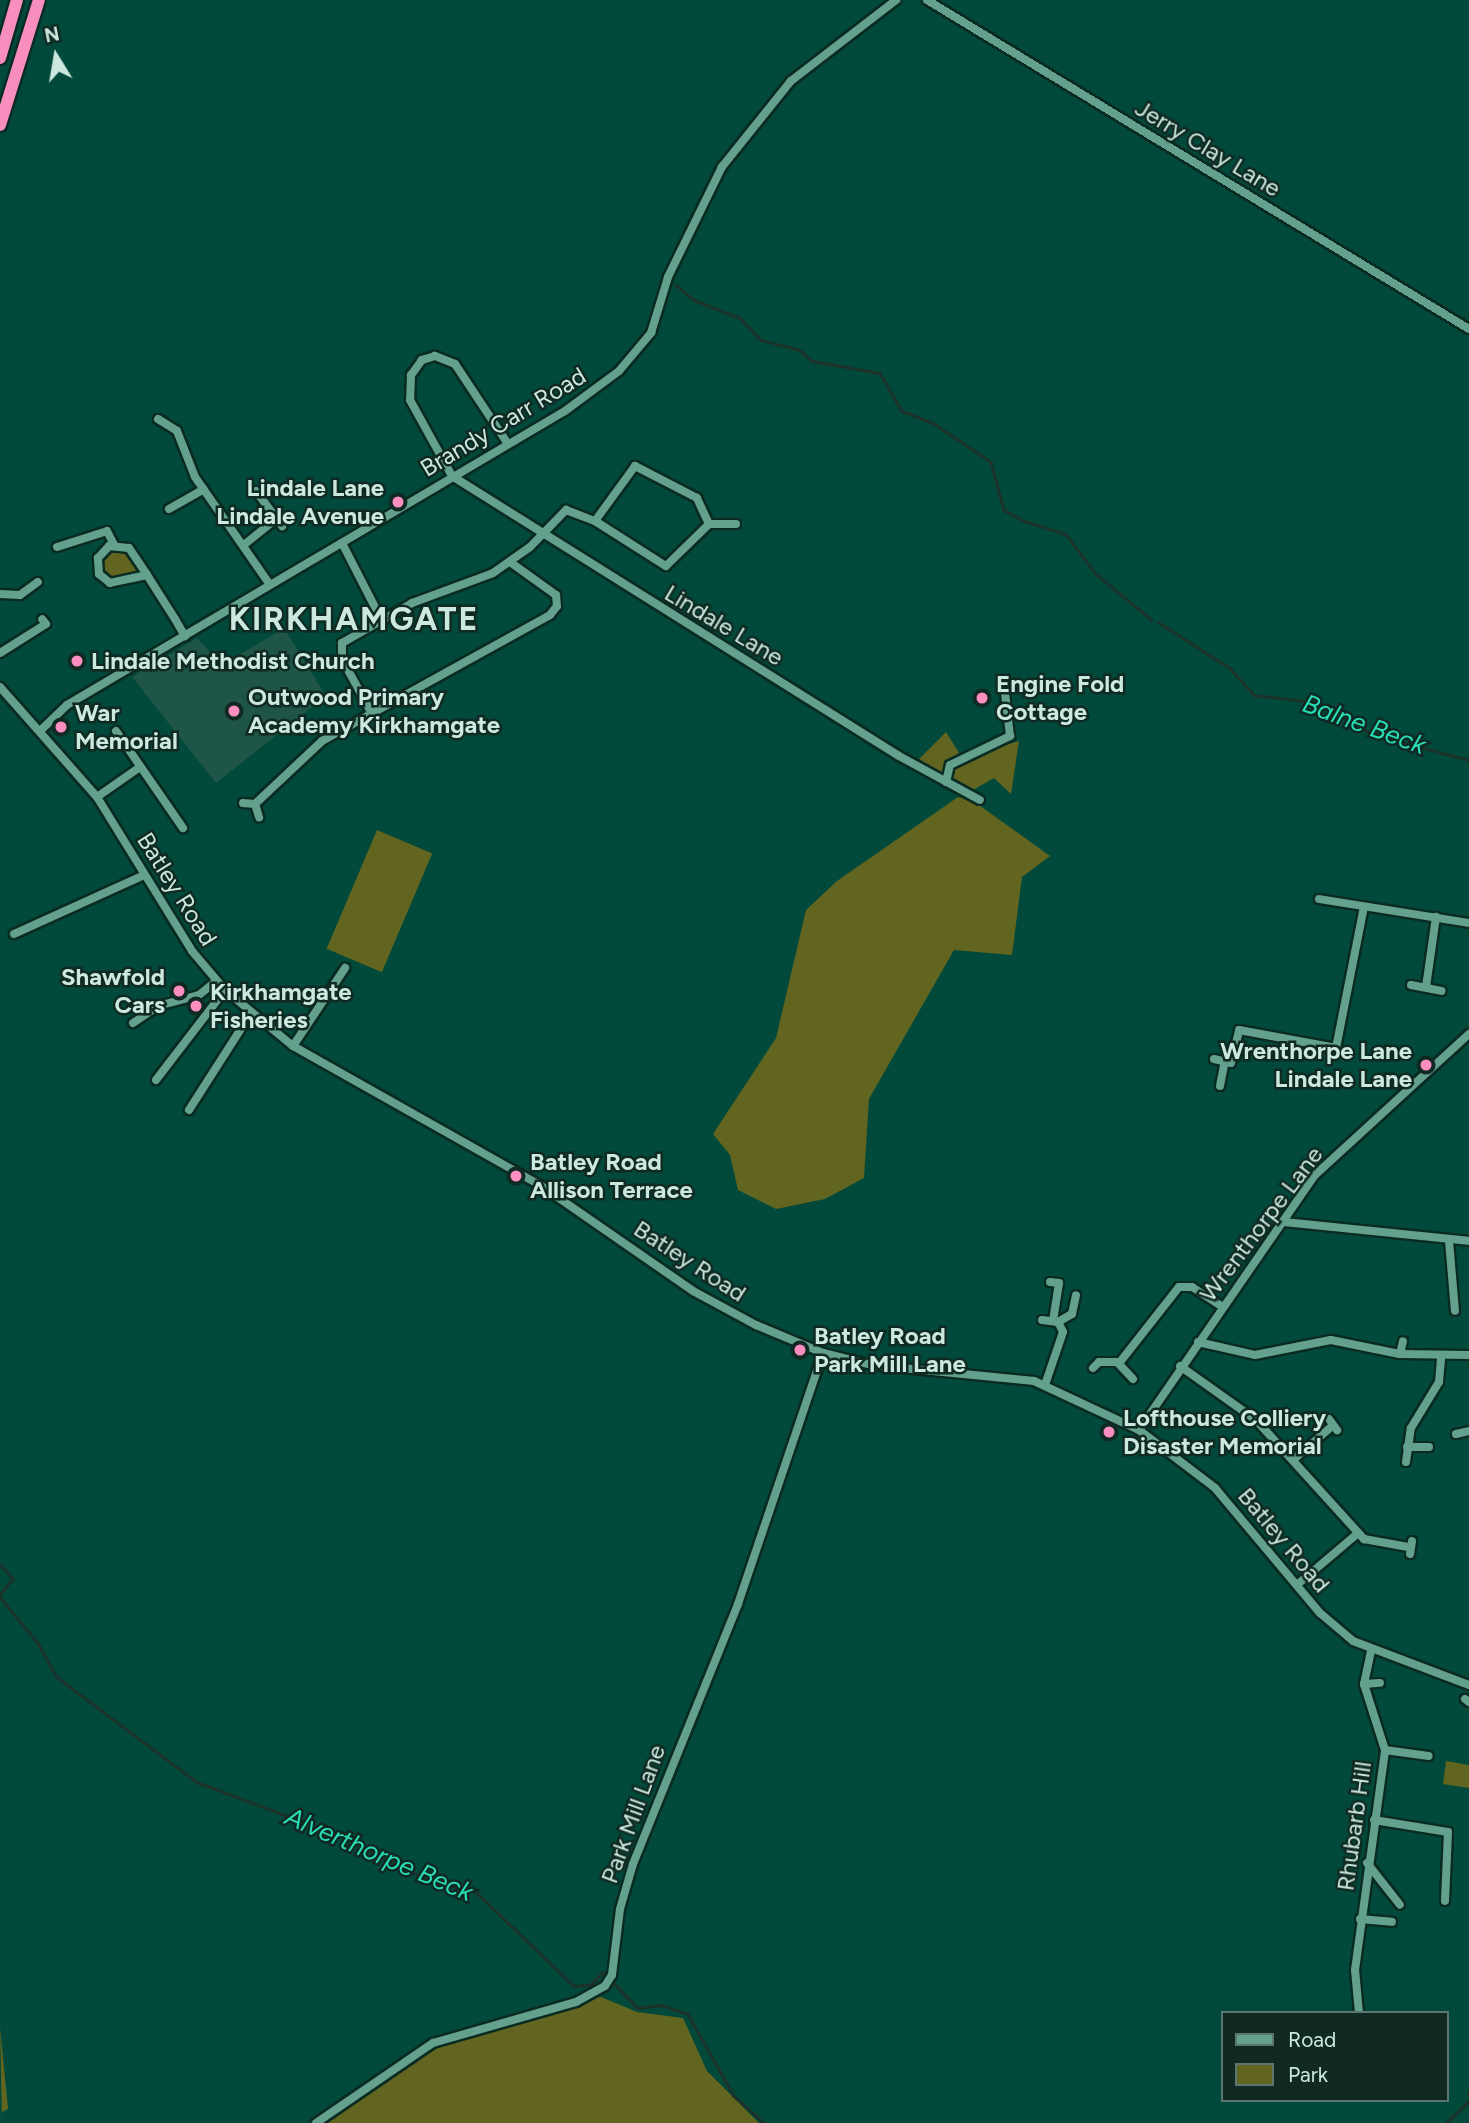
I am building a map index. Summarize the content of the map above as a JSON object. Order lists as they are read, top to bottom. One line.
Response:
{"streets":{"street":["Jerry Clay Lane","Brandy Carr Road","Lindale Lane","Batley Road","Wrenthorpe Lane","Park Mill Lane","Rhubarb Hill"]},"crossings":[["Brandy Carr Road","Lindale Lane"],["Brandy Carr Road","Batley Road"],["Batley Road","Wrenthorpe Lane"],["Batley Road","Park Mill Lane"],["Batley Road","Rhubarb Hill"]],"districts":["KIRKHAMGATE"],"water":["Balne Beck","Alverthorpe Beck"],"places":["Lindale Lane Lindale Avenue","Lindale Methodist Church","Engine Fold Cottage","Outwood Primary Academy Kirkhamgate","War Memorial","Shawfold Cars","Kirkhamgate Fisheries","Wrenthorpe Lane Lindale Lane","Batley Road Allison Terrace","Batley Road Park Mill Lane","Lofthouse Colliery Disaster Memorial"],"legend":["Road","Park"],"north":"top"}
